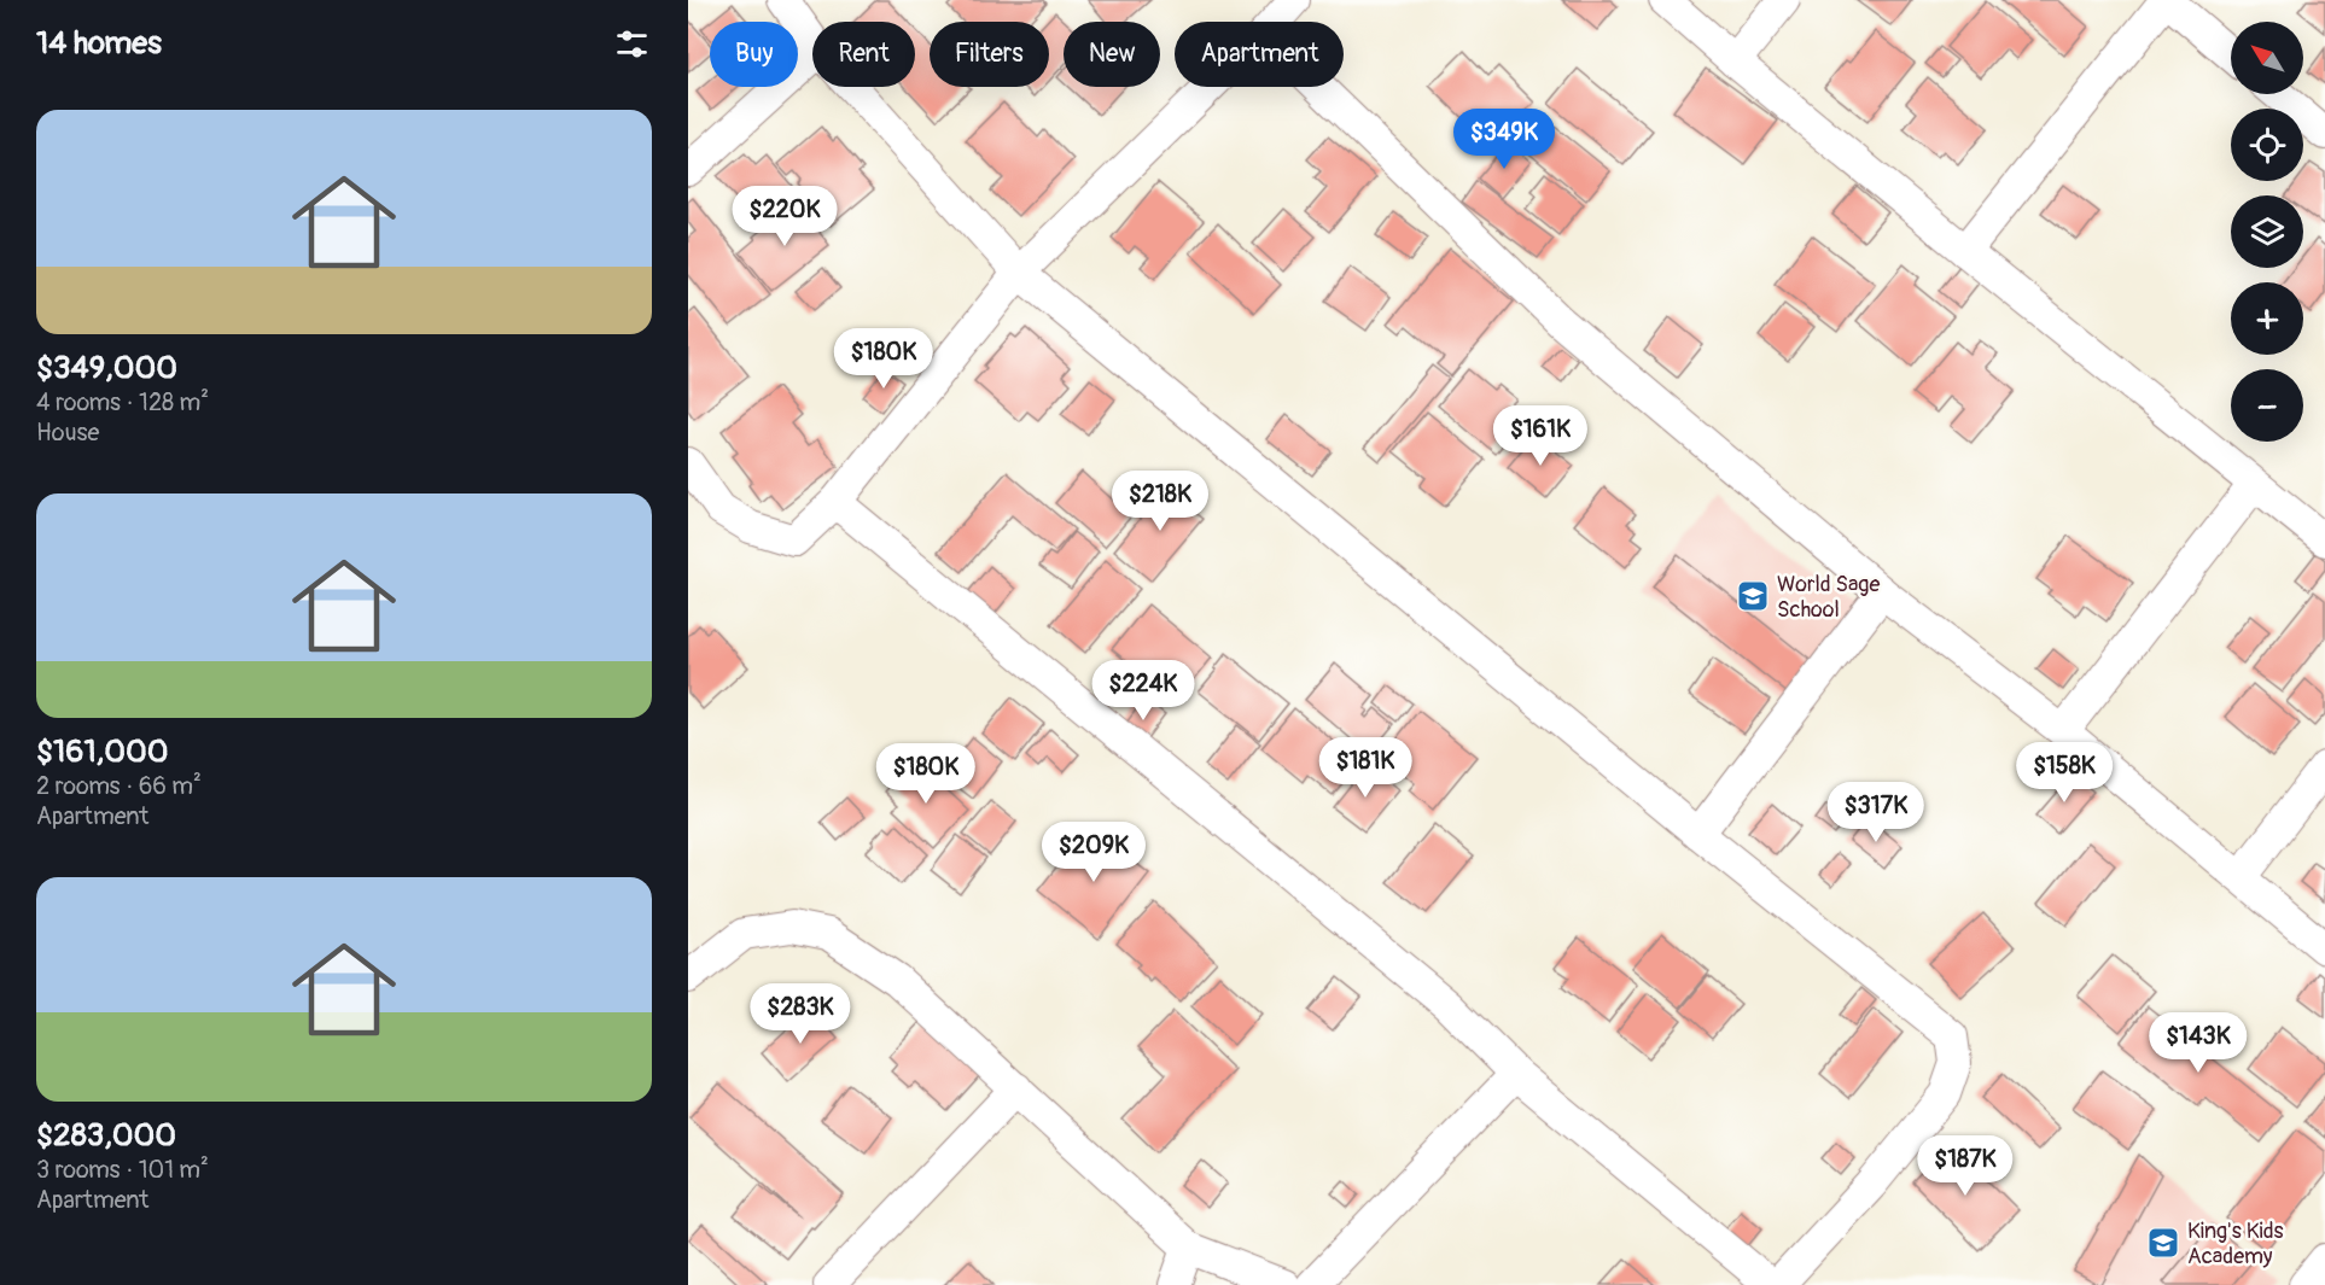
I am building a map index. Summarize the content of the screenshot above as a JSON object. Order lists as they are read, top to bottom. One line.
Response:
{"places":{"school or university":["World Sage School","King's Kids Academy"]},"north":"top left","page":{"heading":"14 homes","map_buttons":["+","−"],"chip":["Buy","Rent","Filters","New","Apartment"],"list":[{"name":"$349,000","note":"4 rooms · 128 m² · House"},{"name":"$161,000","note":"2 rooms · 66 m² · Apartment"},{"name":"$283,000","note":"3 rooms · 101 m² · Apartment"}],"price":["$349K","$220K","$180K","$161K","$218K","$224K","$181K","$158K","$180K","$317K","$209K","$283K","$143K","$187K"]}}
